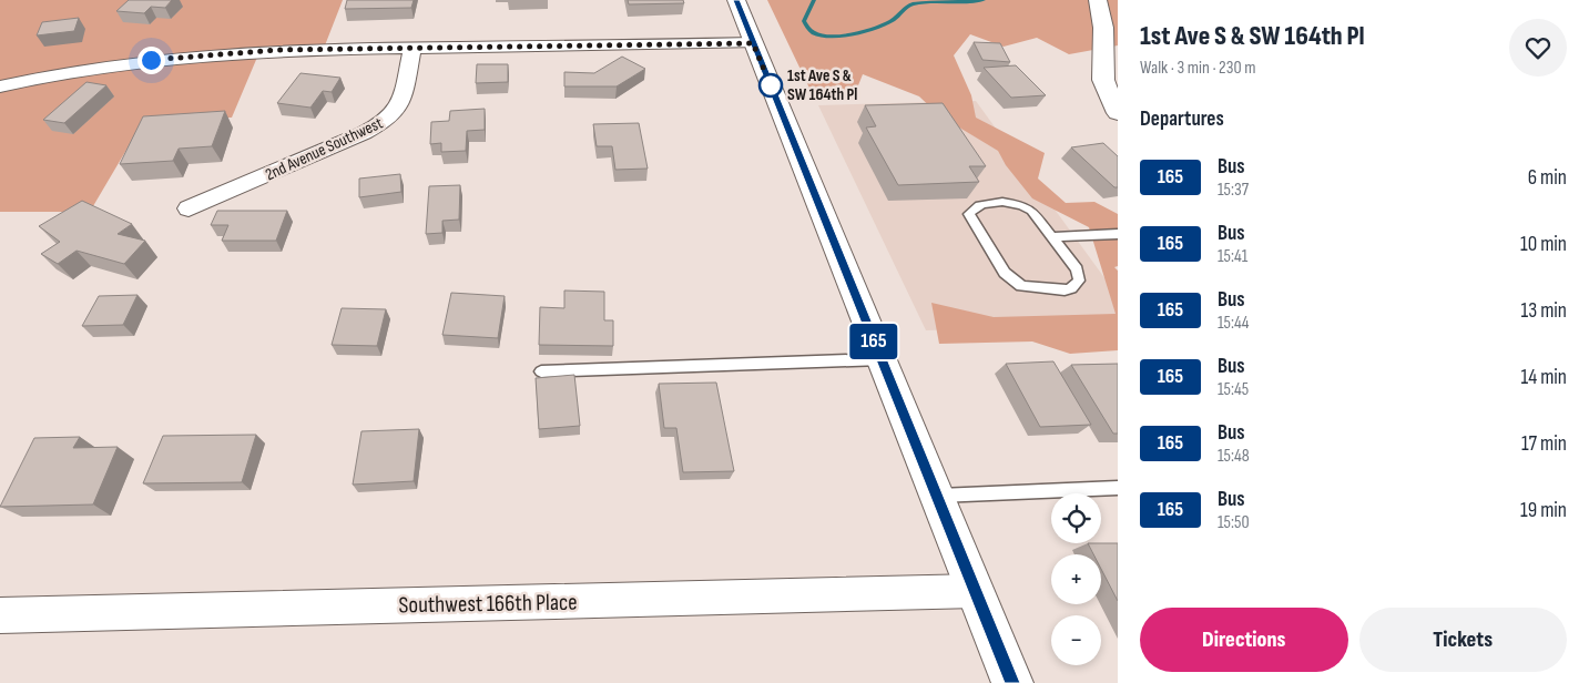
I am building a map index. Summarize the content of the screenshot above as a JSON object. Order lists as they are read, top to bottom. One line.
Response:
{"streets":{"street":["2nd Avenue Southwest","Southwest 166th Place"]},"places":["1st Ave S & SW 164th Pl"],"lines":["bus line 165"],"page":{"on_map":"165","heading":[["1st Ave S & SW 164th Pl","Walk · 3 min · 230 m"],"Departures"],"list":[{"mark":"165","name":"Bus","note":"15:37","value":"6 min"},{"mark":"165","name":"Bus","note":"15:41","value":"10 min"},{"mark":"165","name":"Bus","note":"15:44","value":"13 min"},{"mark":"165","name":"Bus","note":"15:45","value":"14 min"},{"mark":"165","name":"Bus","note":"15:48","value":"17 min"},{"mark":"165","name":"Bus","note":"15:50","value":"19 min"}],"map_buttons":["+","−"],"buttons":["Directions","Tickets"]}}
